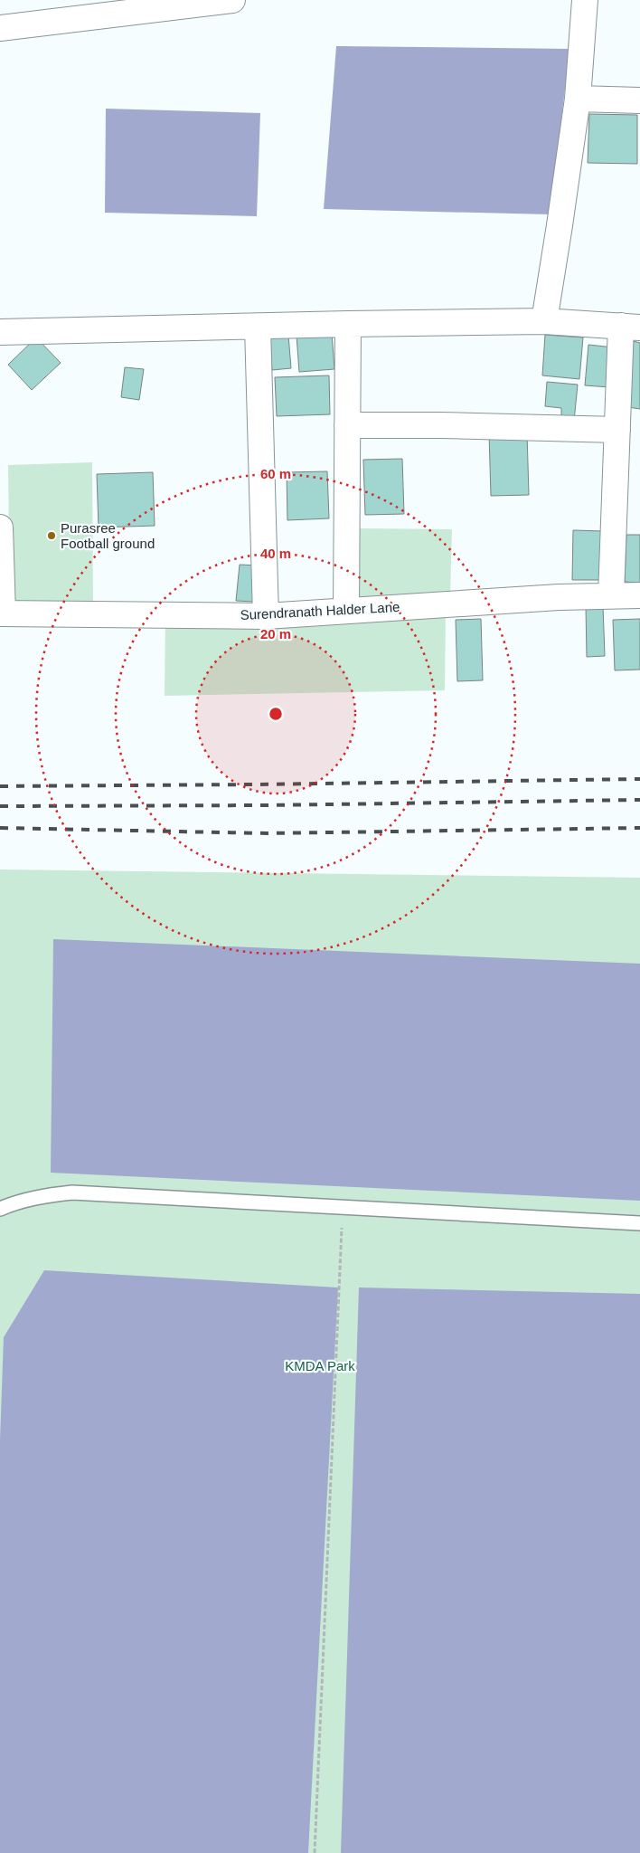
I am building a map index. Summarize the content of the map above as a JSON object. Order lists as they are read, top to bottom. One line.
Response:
{"streets":{"street":["Surendranath Halder Lane"]},"parks":["KMDA Park"],"places":["Purasree Football ground"],"rings":["60 m","40 m","20 m"]}
